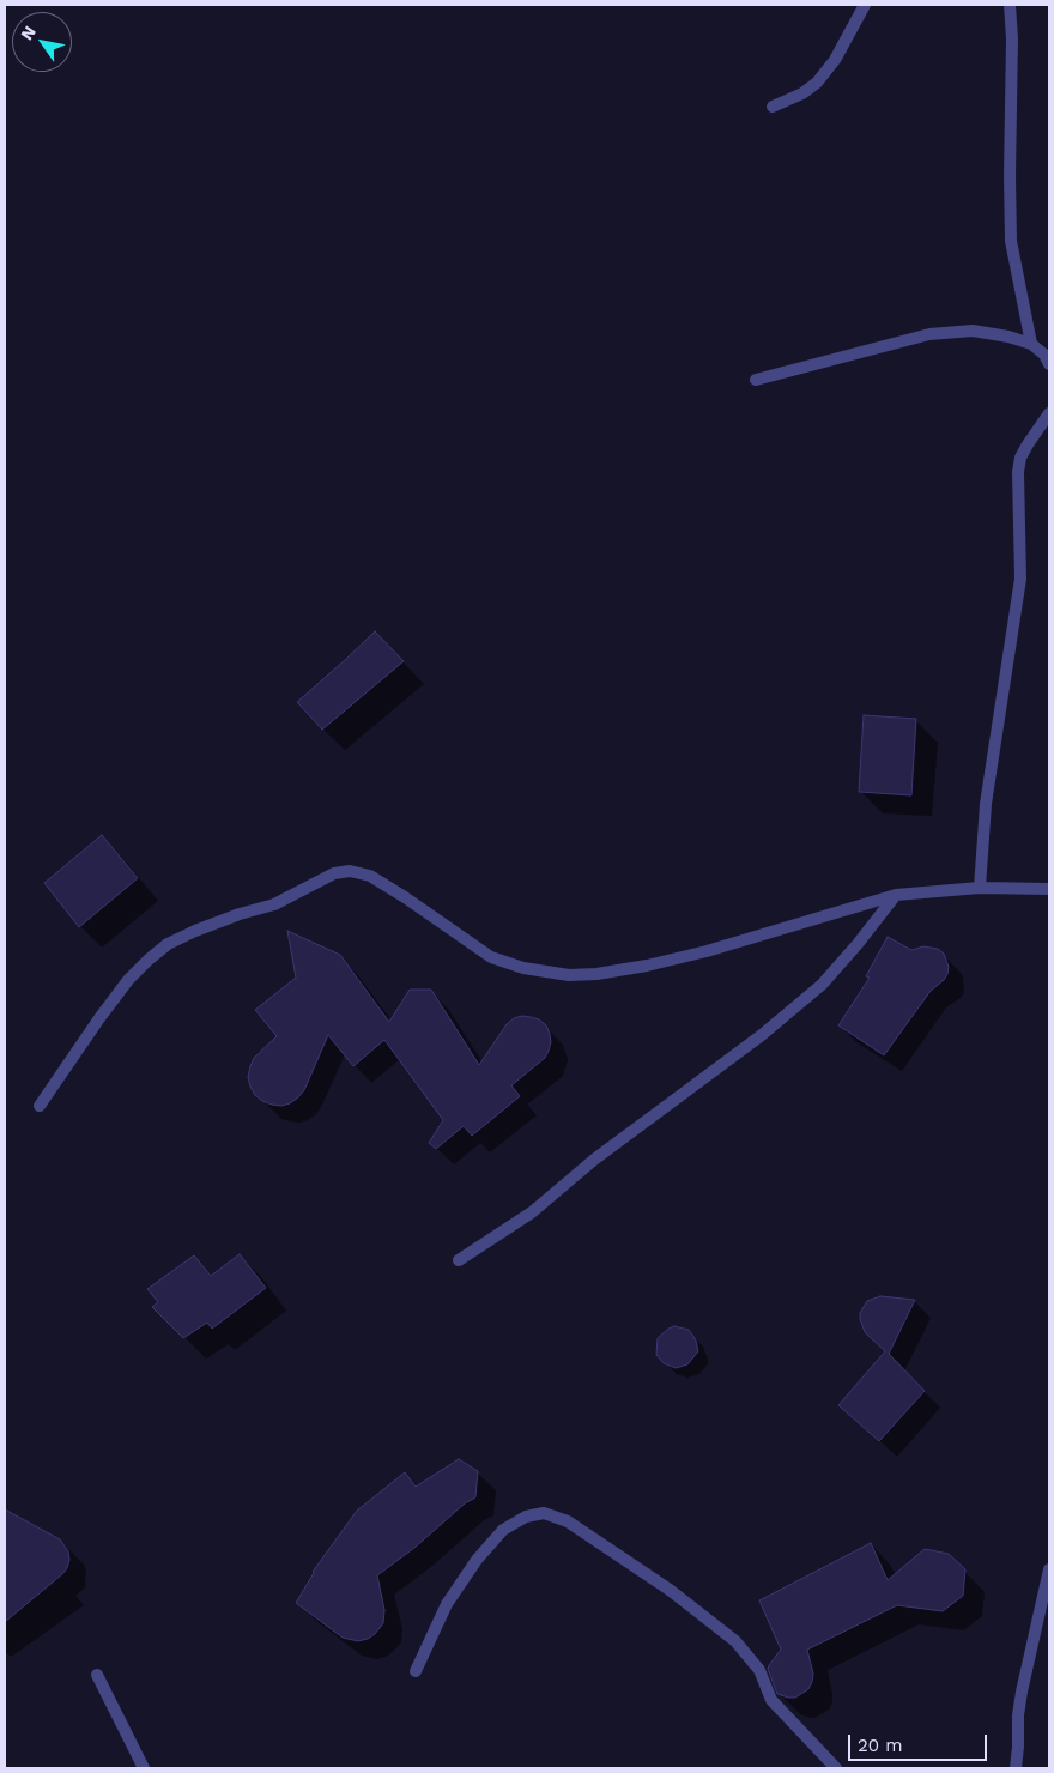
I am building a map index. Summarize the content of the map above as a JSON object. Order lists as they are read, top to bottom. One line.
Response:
{"scale_bar":"20 m","north":"top left"}
